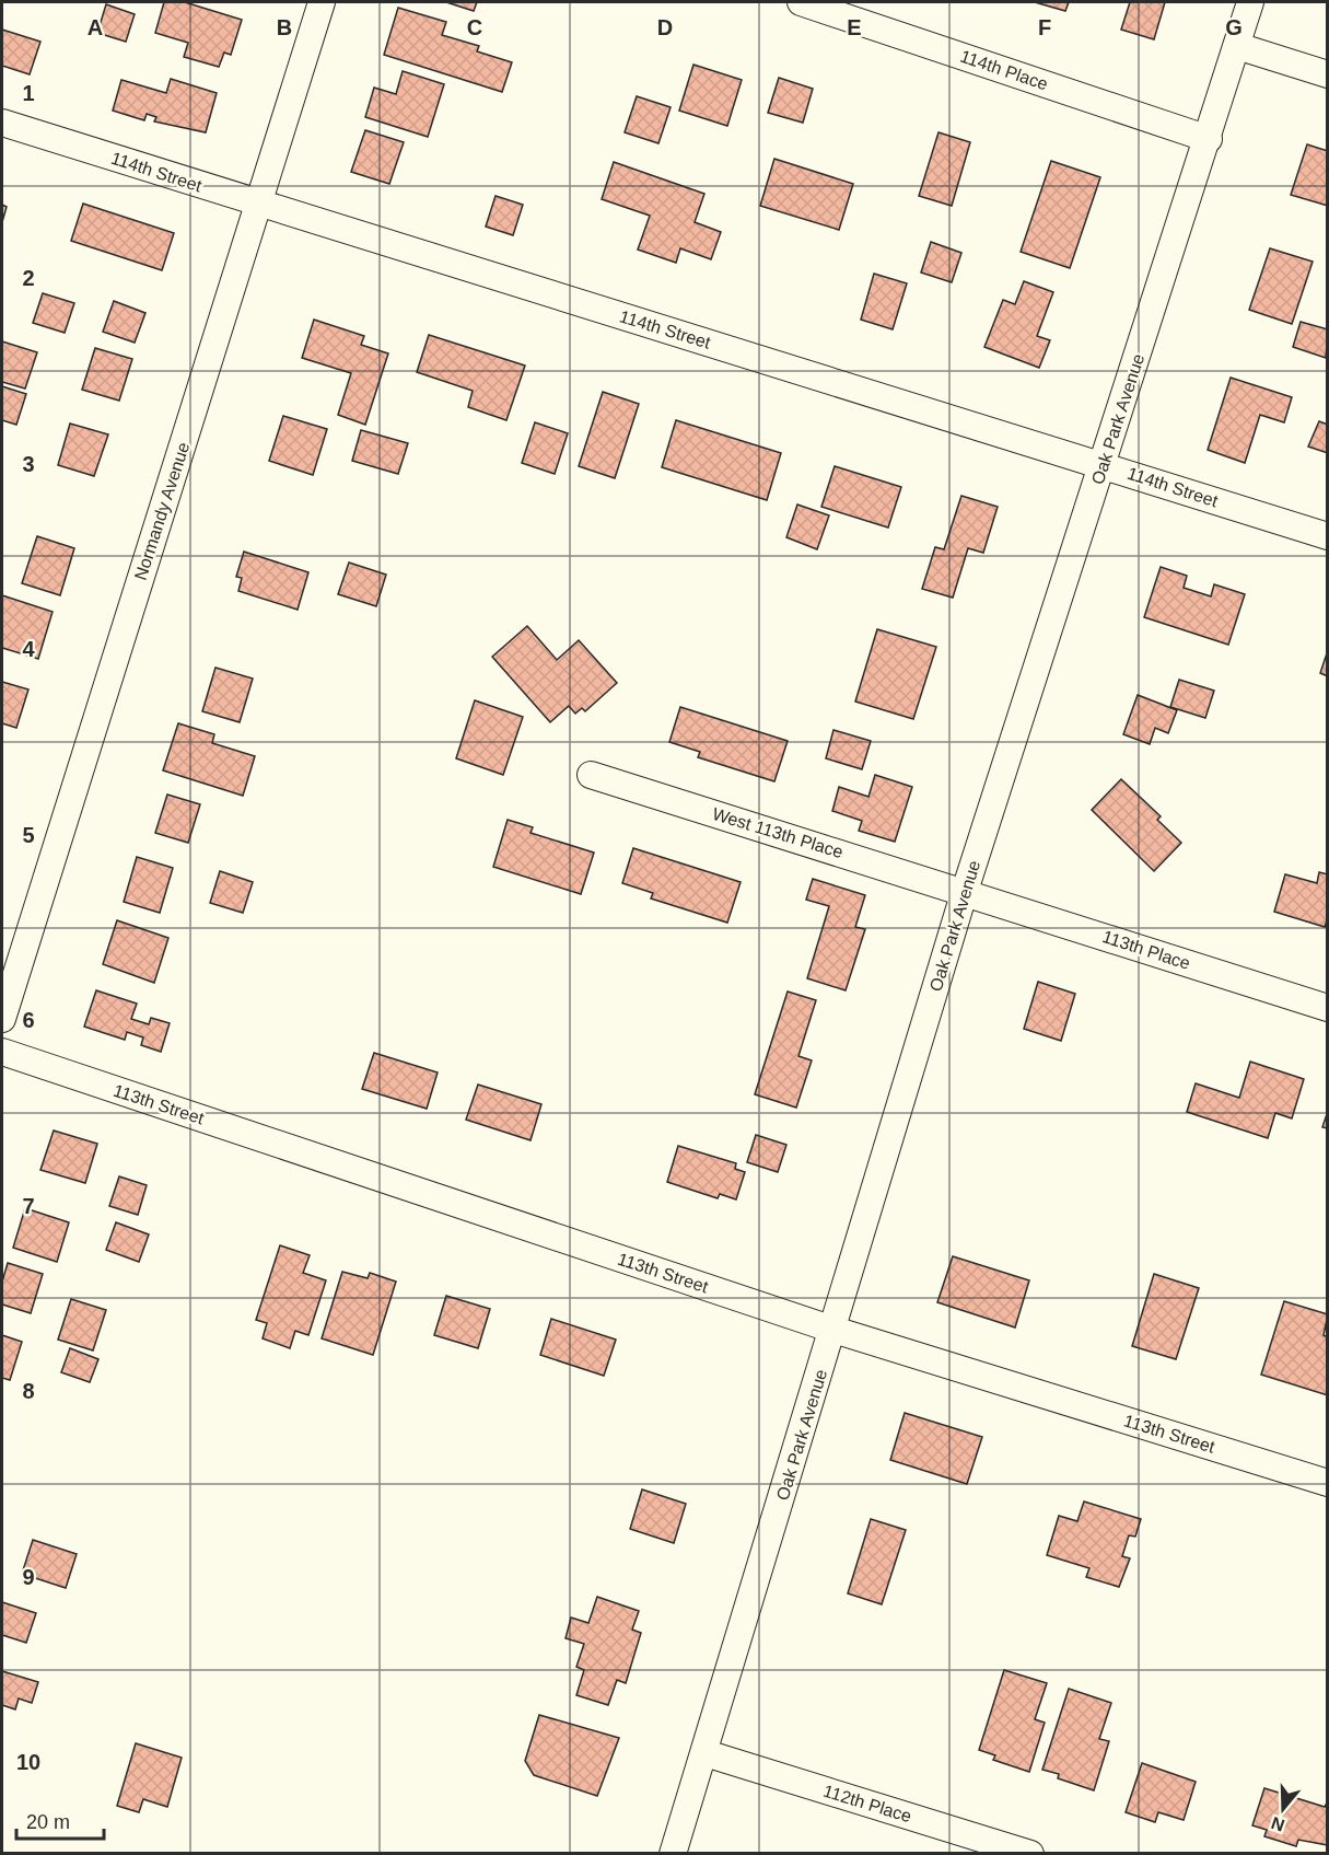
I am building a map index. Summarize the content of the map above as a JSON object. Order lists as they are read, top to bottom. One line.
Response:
{"streets":{"street":["114th Place","114th Street","Oak Park Avenue","Normandy Avenue","West 113th Place","113th Place","113th Street","112th Place"]},"crossings":[["114th Place","Oak Park Avenue"],["114th Street","Oak Park Avenue"],["114th Street","Normandy Avenue"],["Oak Park Avenue","West 113th Place"],["Oak Park Avenue","113th Place"],["Oak Park Avenue","113th Street"],["Oak Park Avenue","112th Place"],["West 113th Place","113th Place"]],"scale_bar":"20 m","north":"bottom","grid":{"columns":["A","B","C","D","E","F","G"],"rows":["1","2","3","4","5","6","7","8","9","10"]}}
